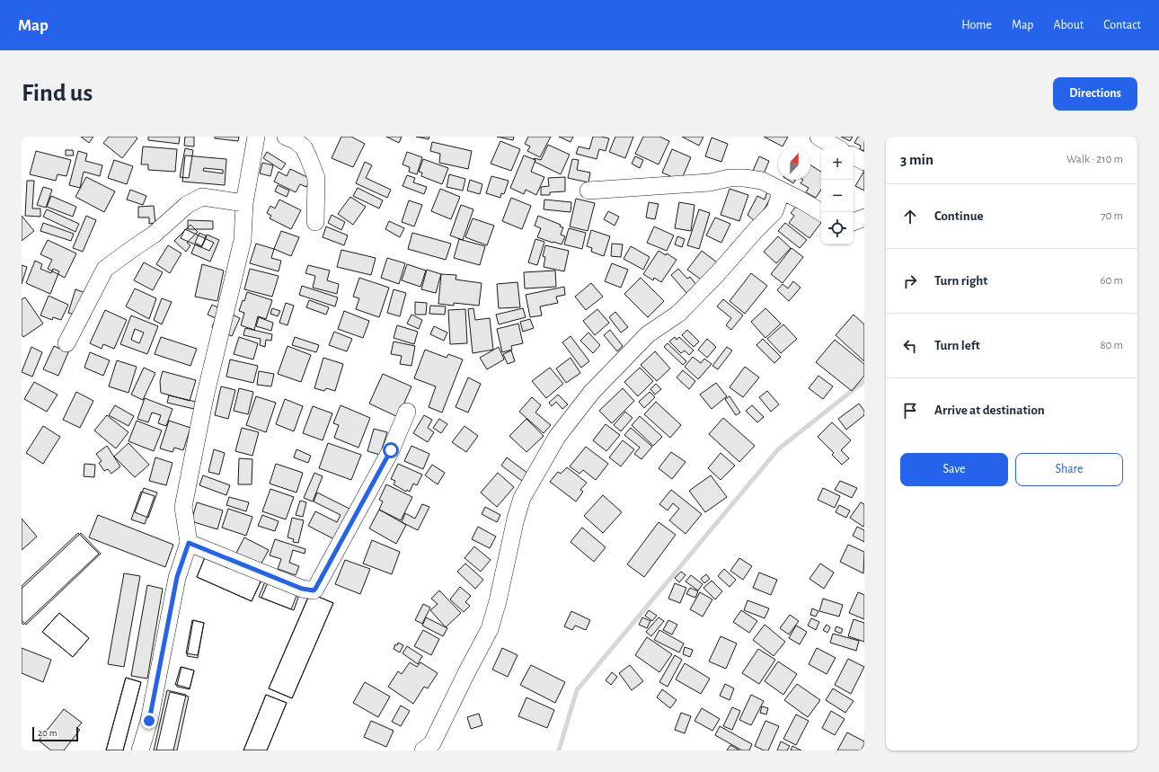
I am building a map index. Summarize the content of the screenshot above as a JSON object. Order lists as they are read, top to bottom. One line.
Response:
{"scale_bar":"20 m","north":"top","page":{"header":"Map","nav":["Home","Map","About","Contact"],"buttons":["Directions",["Save","Share"]],"title":"Find us","heading":["3 min","Walk · 210 m"],"map_buttons":["+","−"],"list":[["Continue","70 m"],["Turn right","60 m"],["Turn left","80 m"],"Arrive at destination"],"scale":"20 m"}}
